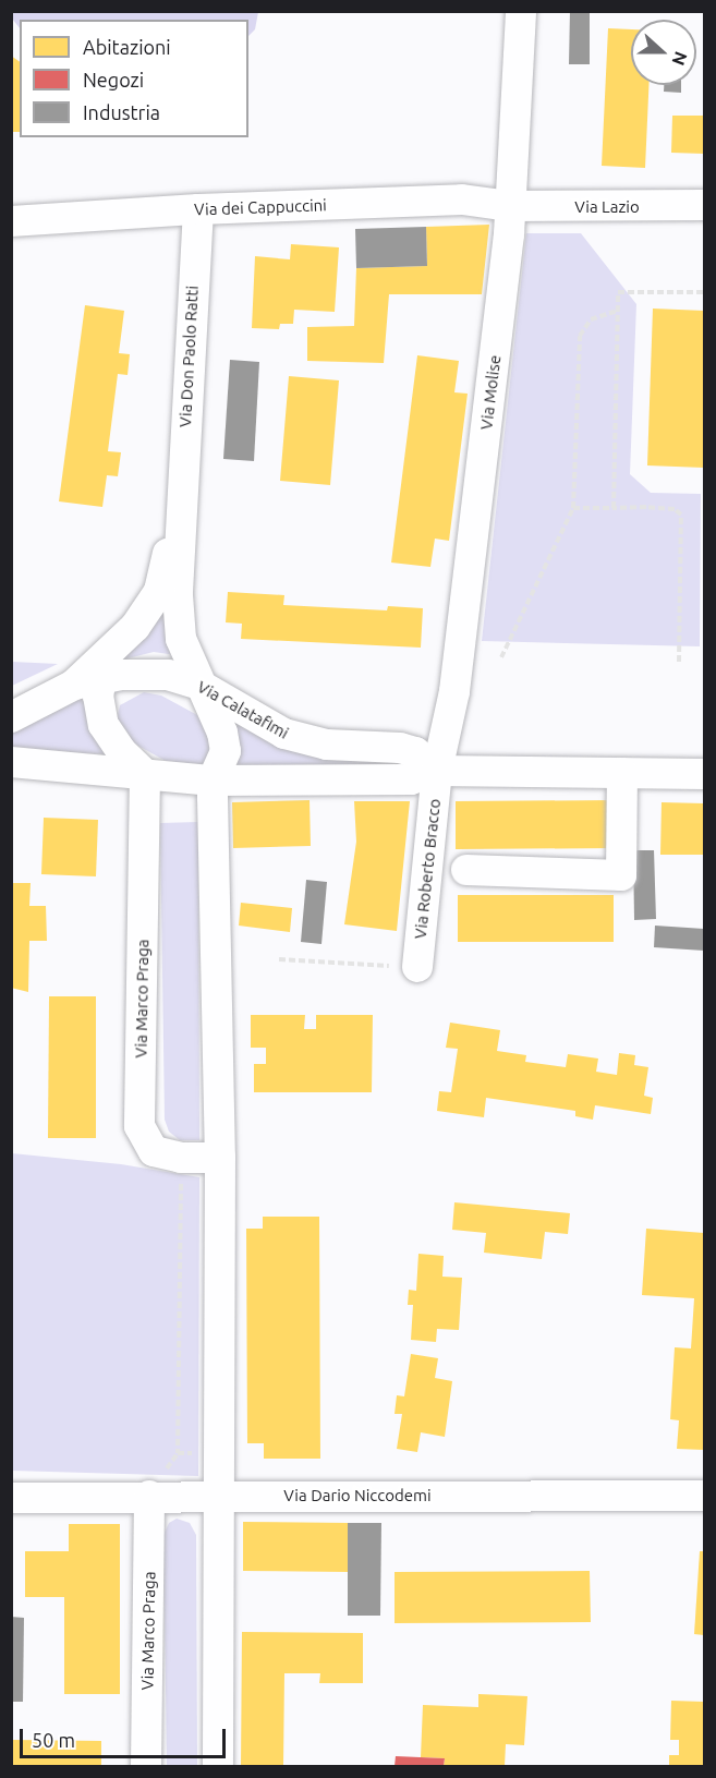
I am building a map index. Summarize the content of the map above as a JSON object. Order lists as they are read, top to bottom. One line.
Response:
{"streets":{"street":["Via dei Cappuccini","Via Lazio","Via Don Paolo Ratti","Via Molise","Via Calatafimi","Via Roberto Bracco","Via Marco Praga","Via Dario Niccodemi"]},"crossings":[["Via dei Cappuccini","Via Lazio"],["Via dei Cappuccini","Via Don Paolo Ratti"],["Via dei Cappuccini","Via Molise"],["Via Lazio","Via Molise"],["Via Don Paolo Ratti","Via Calatafimi"],["Via Molise","Via Calatafimi"],["Via Molise","Via Roberto Bracco"],["Via Calatafimi","Via Roberto Bracco"],["Via Marco Praga","Via Dario Niccodemi"]],"legend":["Abitazioni","Negozi","Industria"],"scale_bar":"50 m","north":"right"}
